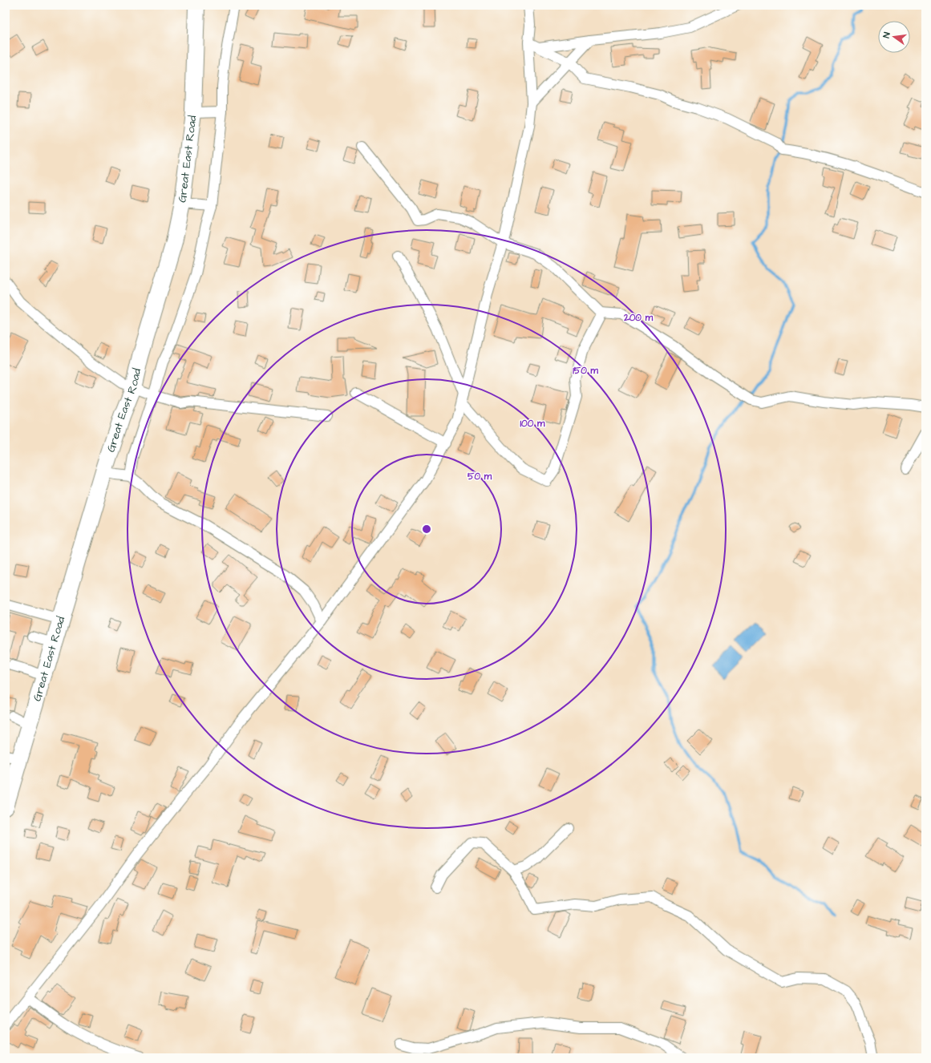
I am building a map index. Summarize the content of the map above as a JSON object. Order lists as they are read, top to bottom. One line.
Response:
{"streets":{"highway":["Great East Road"]},"north":"left","rings":["200 m","150 m","100 m","50 m"]}
